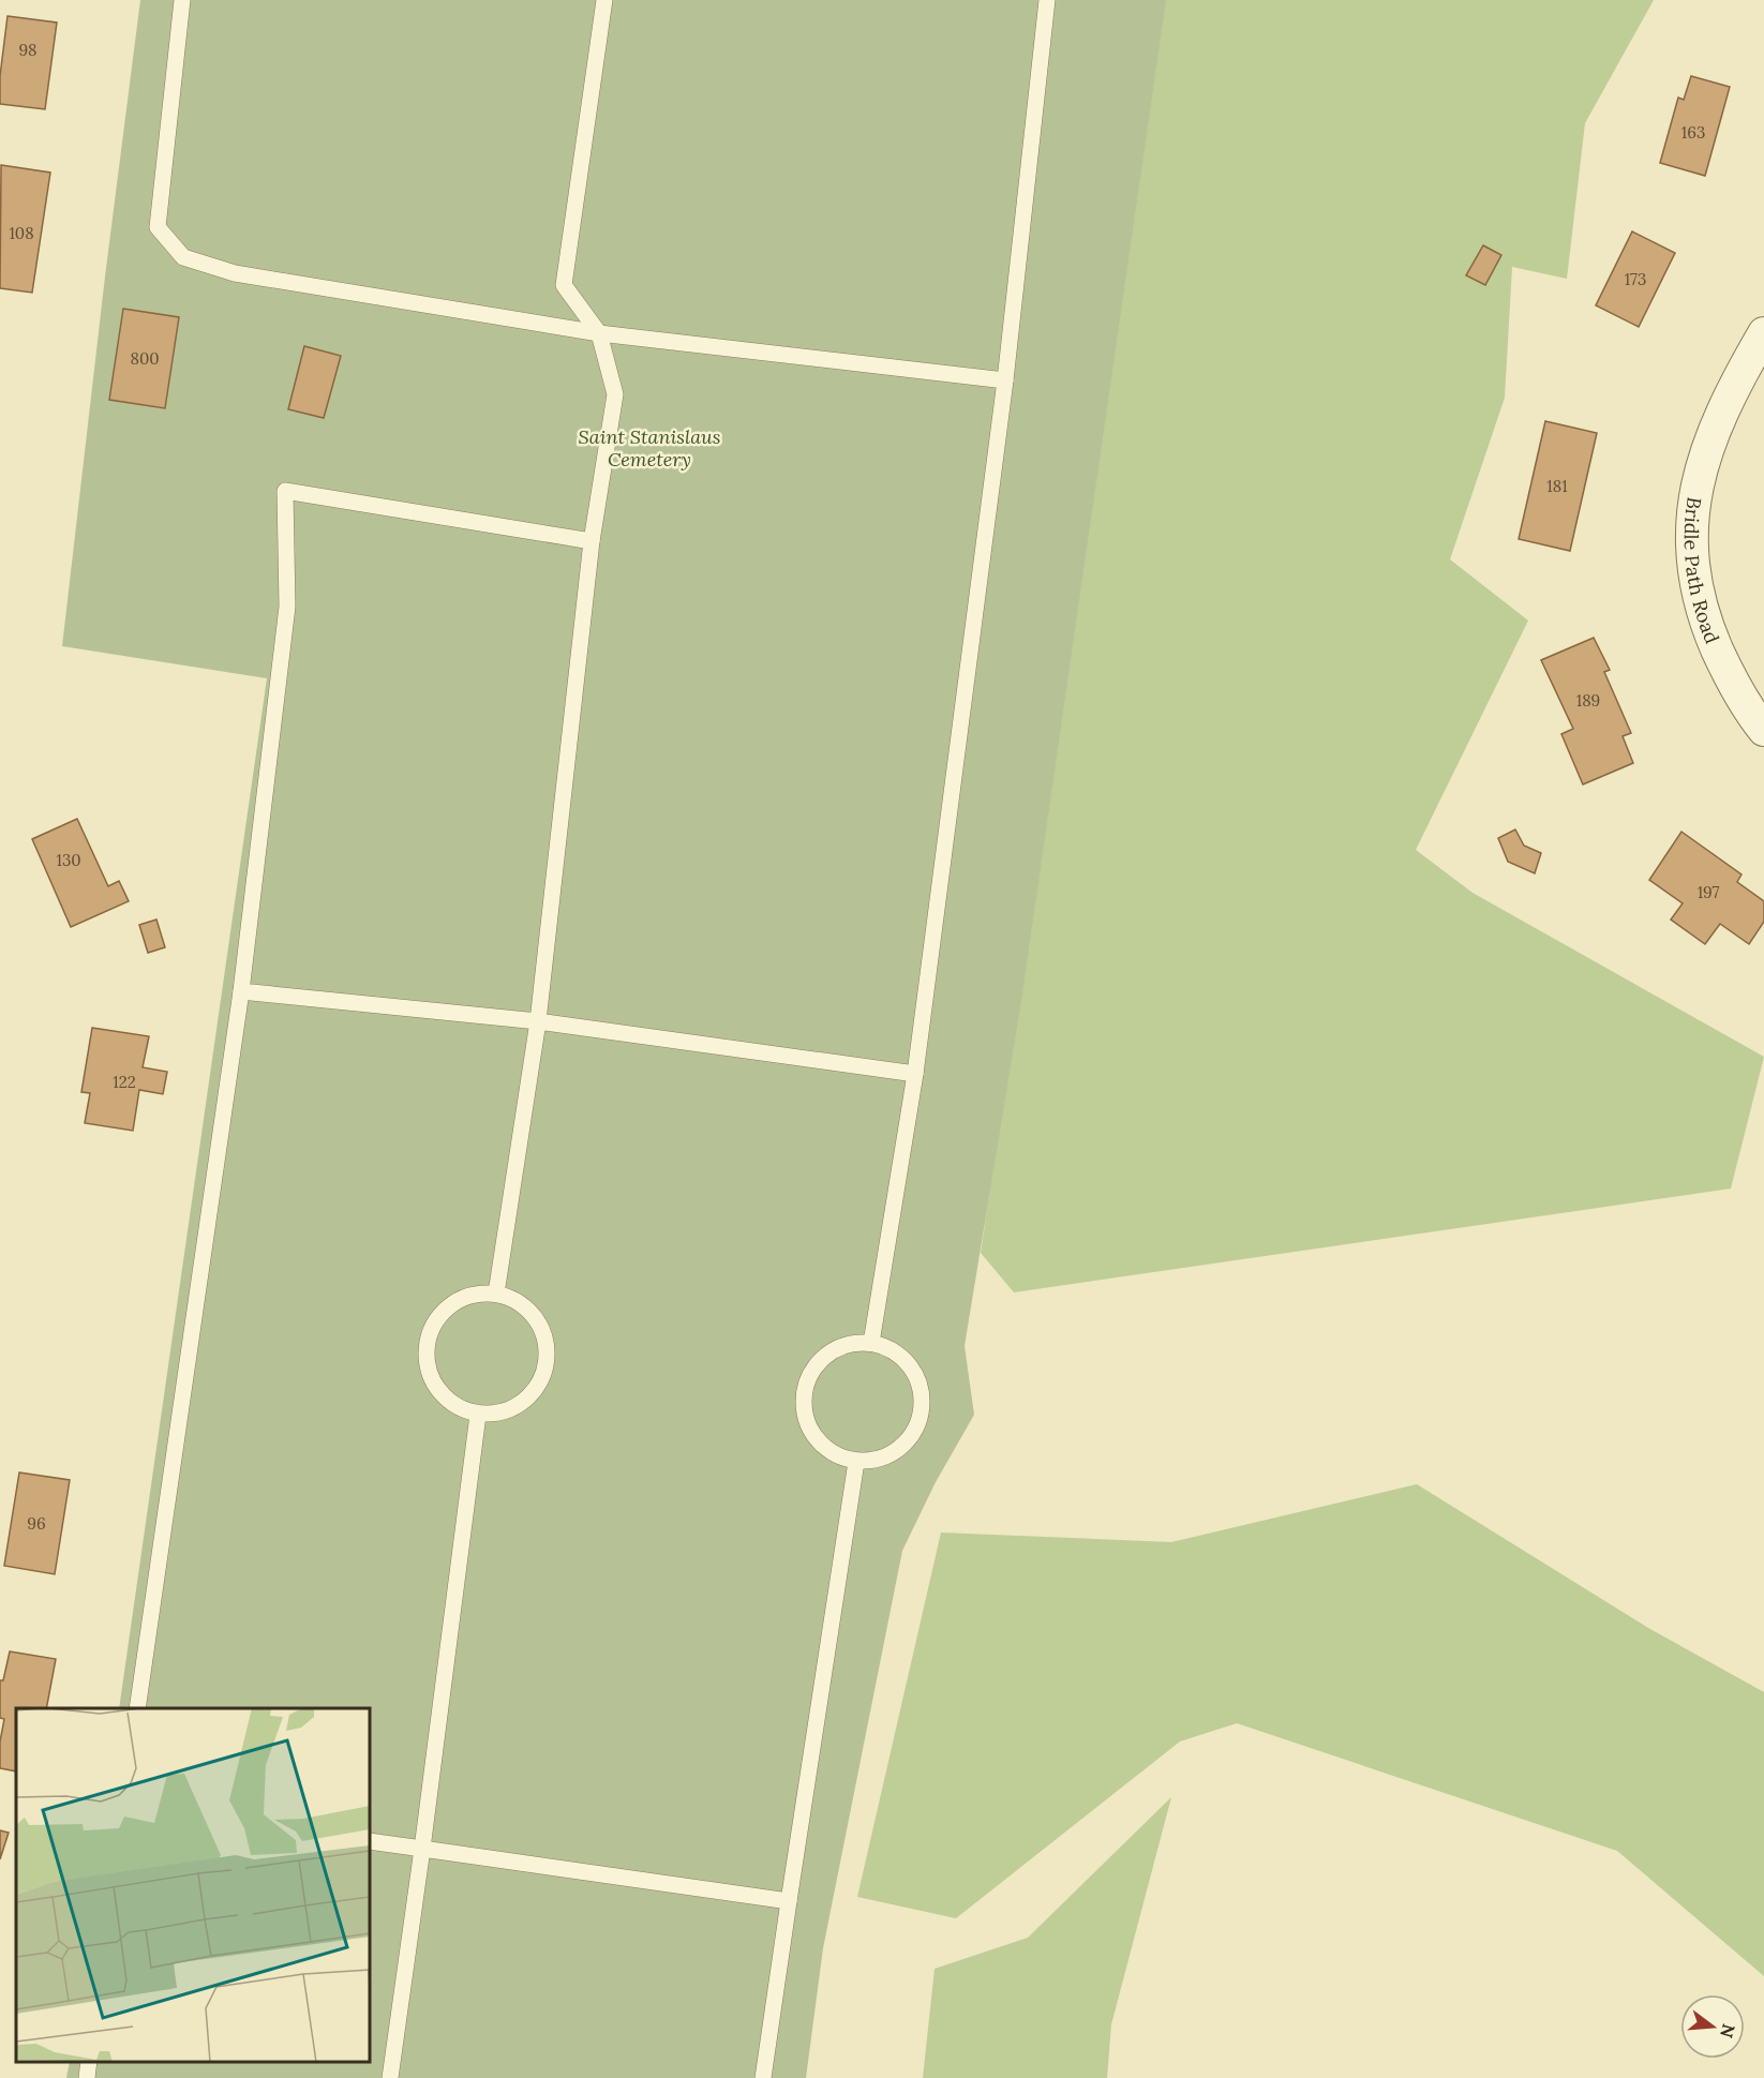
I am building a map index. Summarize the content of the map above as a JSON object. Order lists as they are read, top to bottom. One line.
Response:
{"streets":{"street":["Bridle Path Road"]},"parks":["Saint Stanislaus Cemetery"],"house_numbers":["98","163","108","173","800","181","189","130","197","122","96"],"north":"right"}
